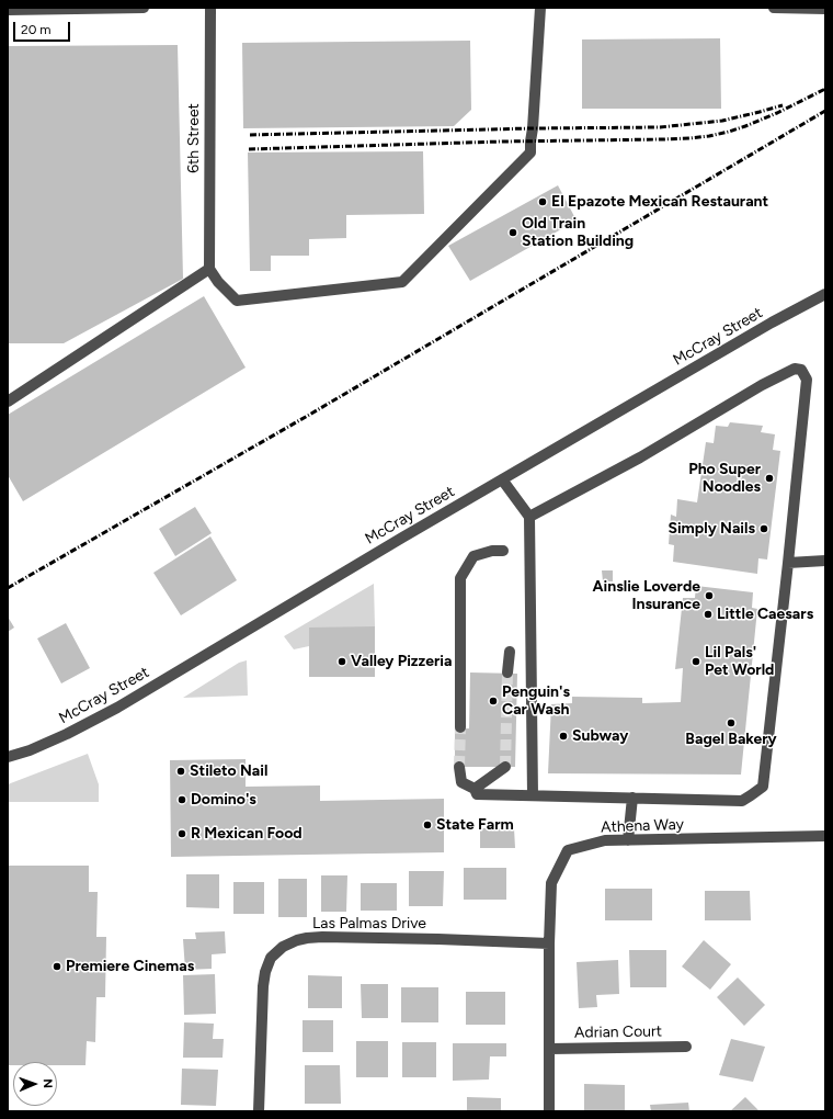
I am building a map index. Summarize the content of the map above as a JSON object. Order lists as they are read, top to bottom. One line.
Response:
{"streets":{"street":["6th Street","McCray Street","Athena Way","Las Palmas Drive","Adrian Court"]},"crossings":[["Athena Way","Las Palmas Drive"],["Athena Way","Adrian Court"]],"places":["El Epazote Mexican Restaurant","Old Train Station Building","Pho Super Noodles","Simply Nails","Ainslie Loverde Insurance","Little Caesars","Valley Pizzeria","Lil Pals' Pet World","Penguin's Car Wash","Bagel Bakery","Subway","Stileto Nail","Domino's","State Farm","R Mexican Food","Premiere Cinemas"],"scale_bar":"20 m","north":"right"}
